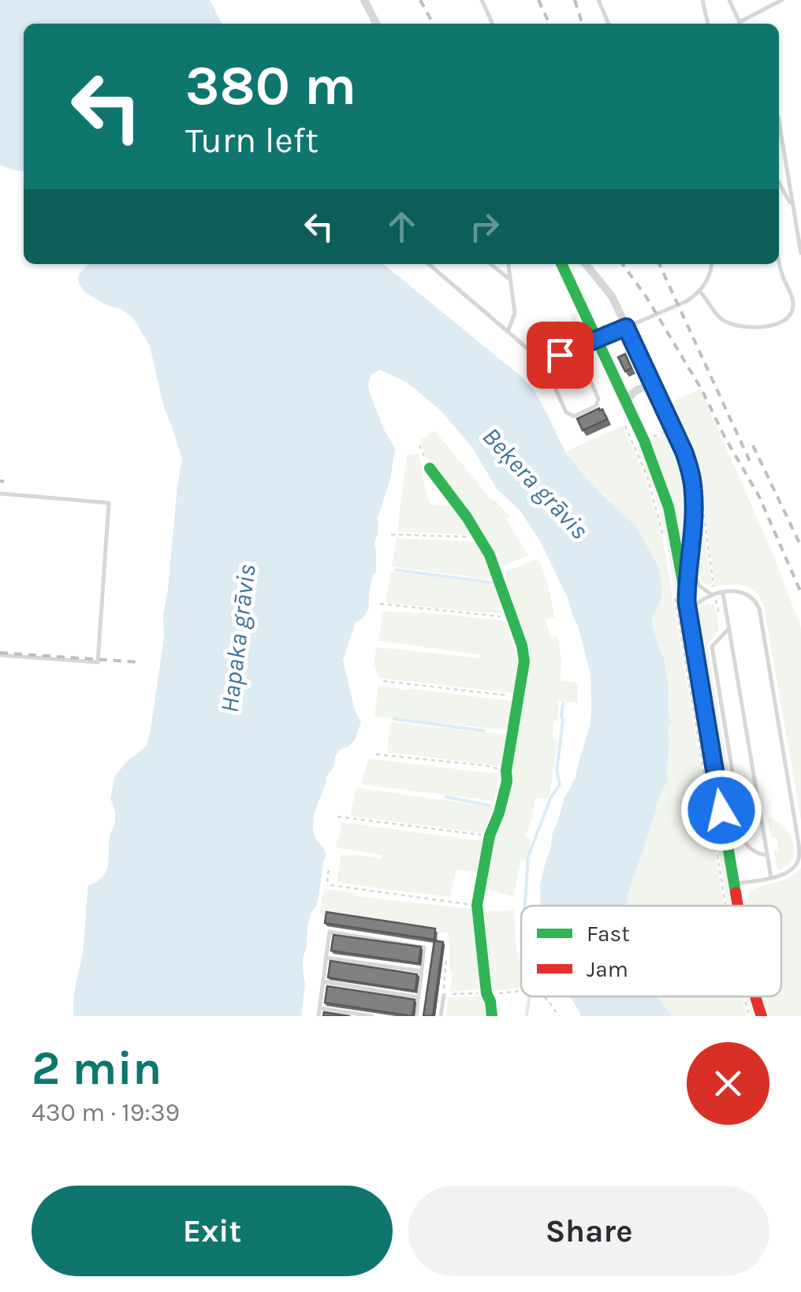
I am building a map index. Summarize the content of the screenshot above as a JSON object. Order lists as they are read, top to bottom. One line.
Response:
{"water":["Beķera grāvis","Hapaka grāvis"],"legend":["Fast","Jam"],"page":{"turn":["380 m","Turn left"],"heading":["2 min","430 m · 19:39"],"buttons":["Exit","Share"]}}
